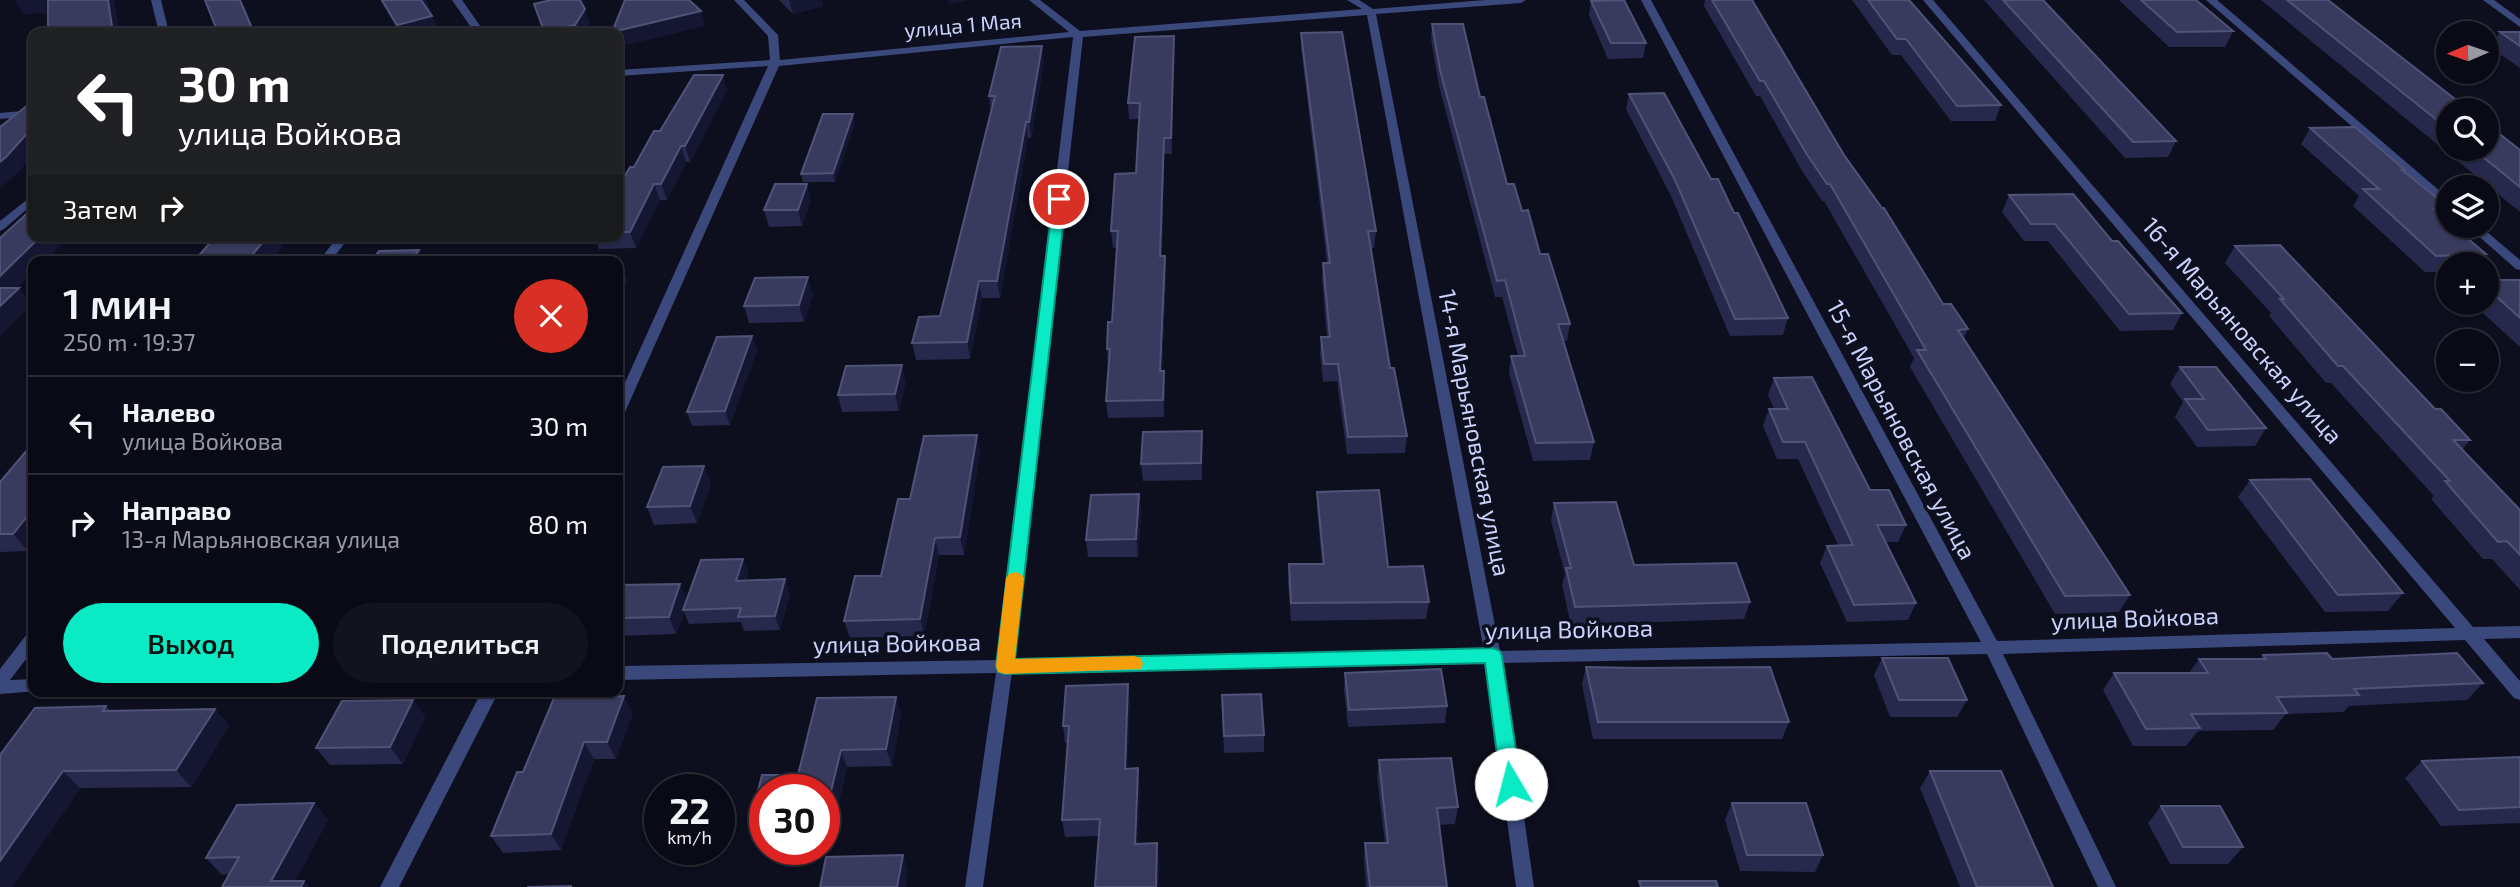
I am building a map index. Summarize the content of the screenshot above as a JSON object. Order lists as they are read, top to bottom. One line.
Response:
{"streets":{"street":["улица 1 Мая","16-я Марьяновская улица","15-я Марьяновская улица","14-я Марьяновская улица","улица Войкова"]},"crossings":[["улица 1 Мая","14-я Марьяновская улица"],["16-я Марьяновская улица","улица Войкова"],["15-я Марьяновская улица","улица Войкова"],["14-я Марьяновская улица","улица Войкова"]],"north":"left","page":{"map_buttons":["+","−"],"turn":["30 m","улица Войкова"],"then":"Затем","heading":["1 мин","250 m · 19:37"],"list":[{"name":"Налево","note":"улица Войкова","value":"30 m"},{"name":"Направо","note":"13-я Марьяновская улица","value":"80 m"}],"buttons":["Выход","Поделиться"],"speed":"22 km/h","limit":"30"}}
